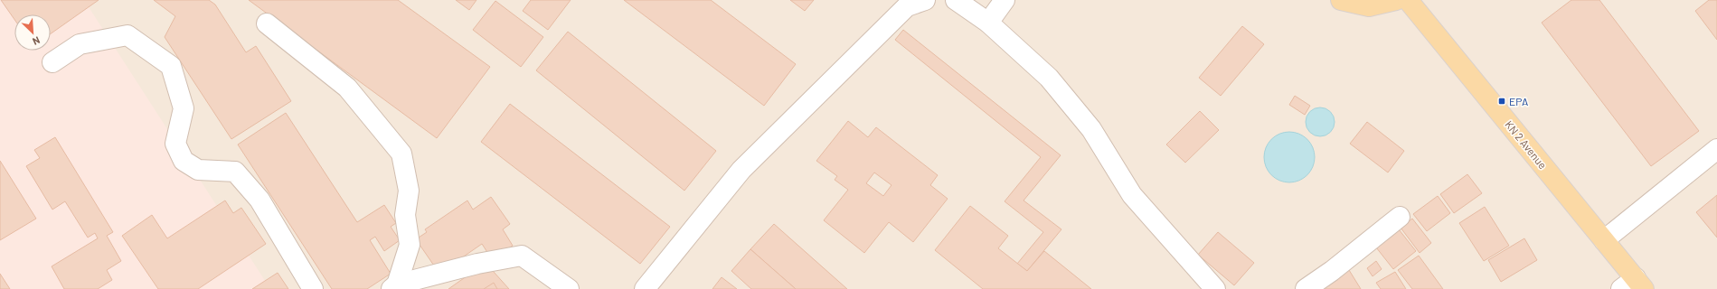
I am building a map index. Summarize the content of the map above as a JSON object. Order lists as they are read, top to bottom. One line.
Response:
{"streets":{"main road":["KN 2 Avenue"]},"places":{"transit":["EPA"]},"north":"bottom right"}
